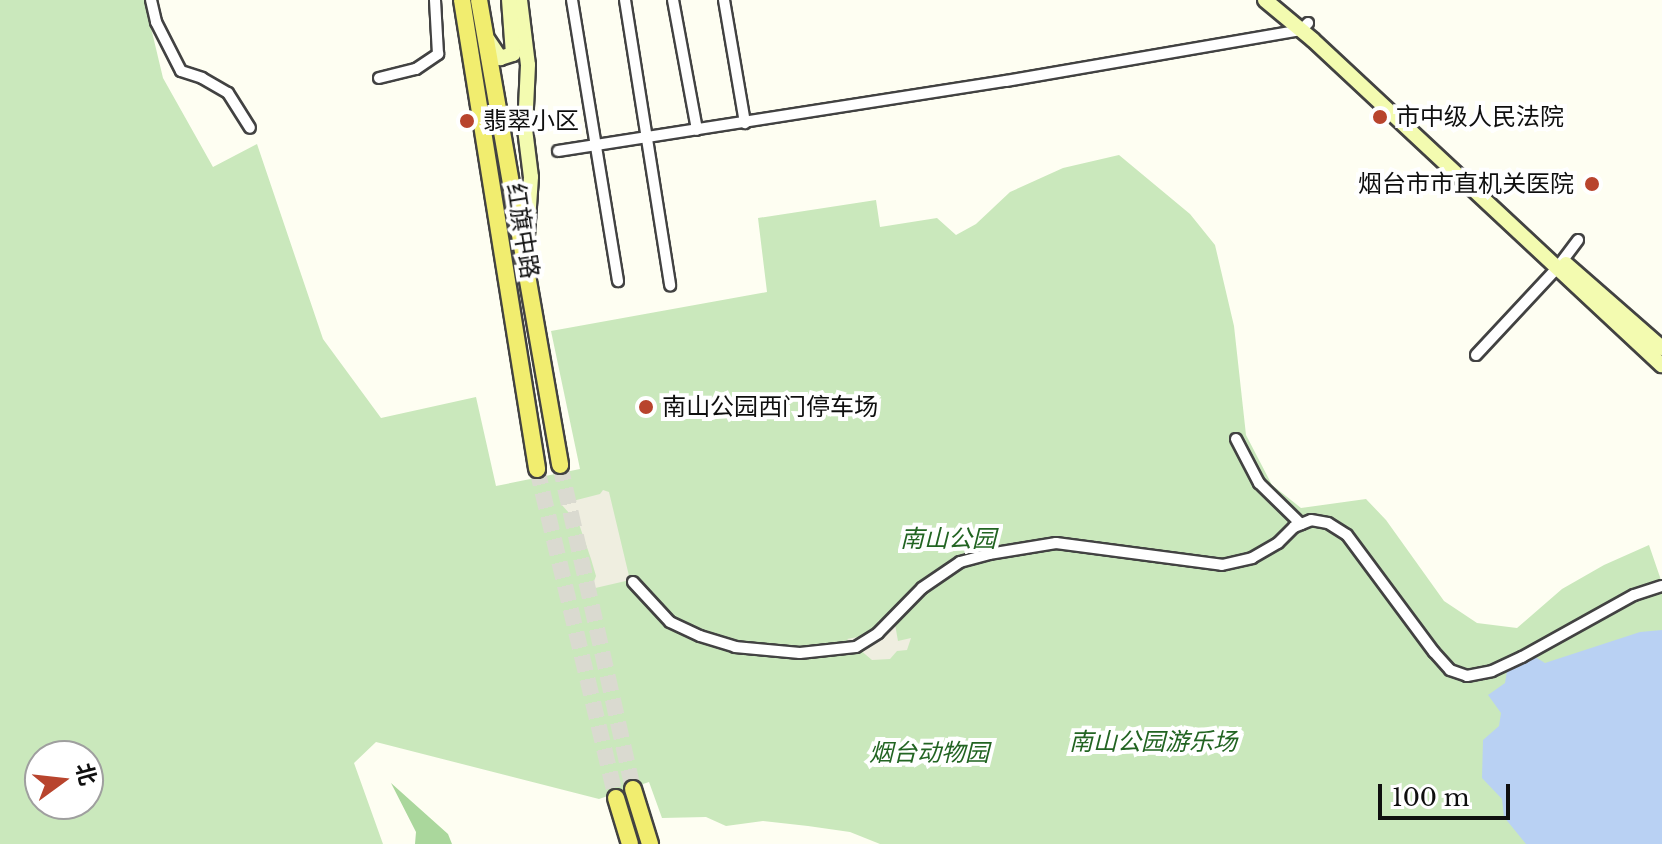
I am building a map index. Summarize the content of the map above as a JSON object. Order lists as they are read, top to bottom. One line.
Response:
{"streets":{"main road":["红旗中路"]},"parks":["南山公园","南山公园游乐场","烟台动物园"],"places":["市中级人民法院","翡翠小区","烟台市市直机关医院","南山公园西门停车场"],"scale_bar":"100 m","north":"right"}
